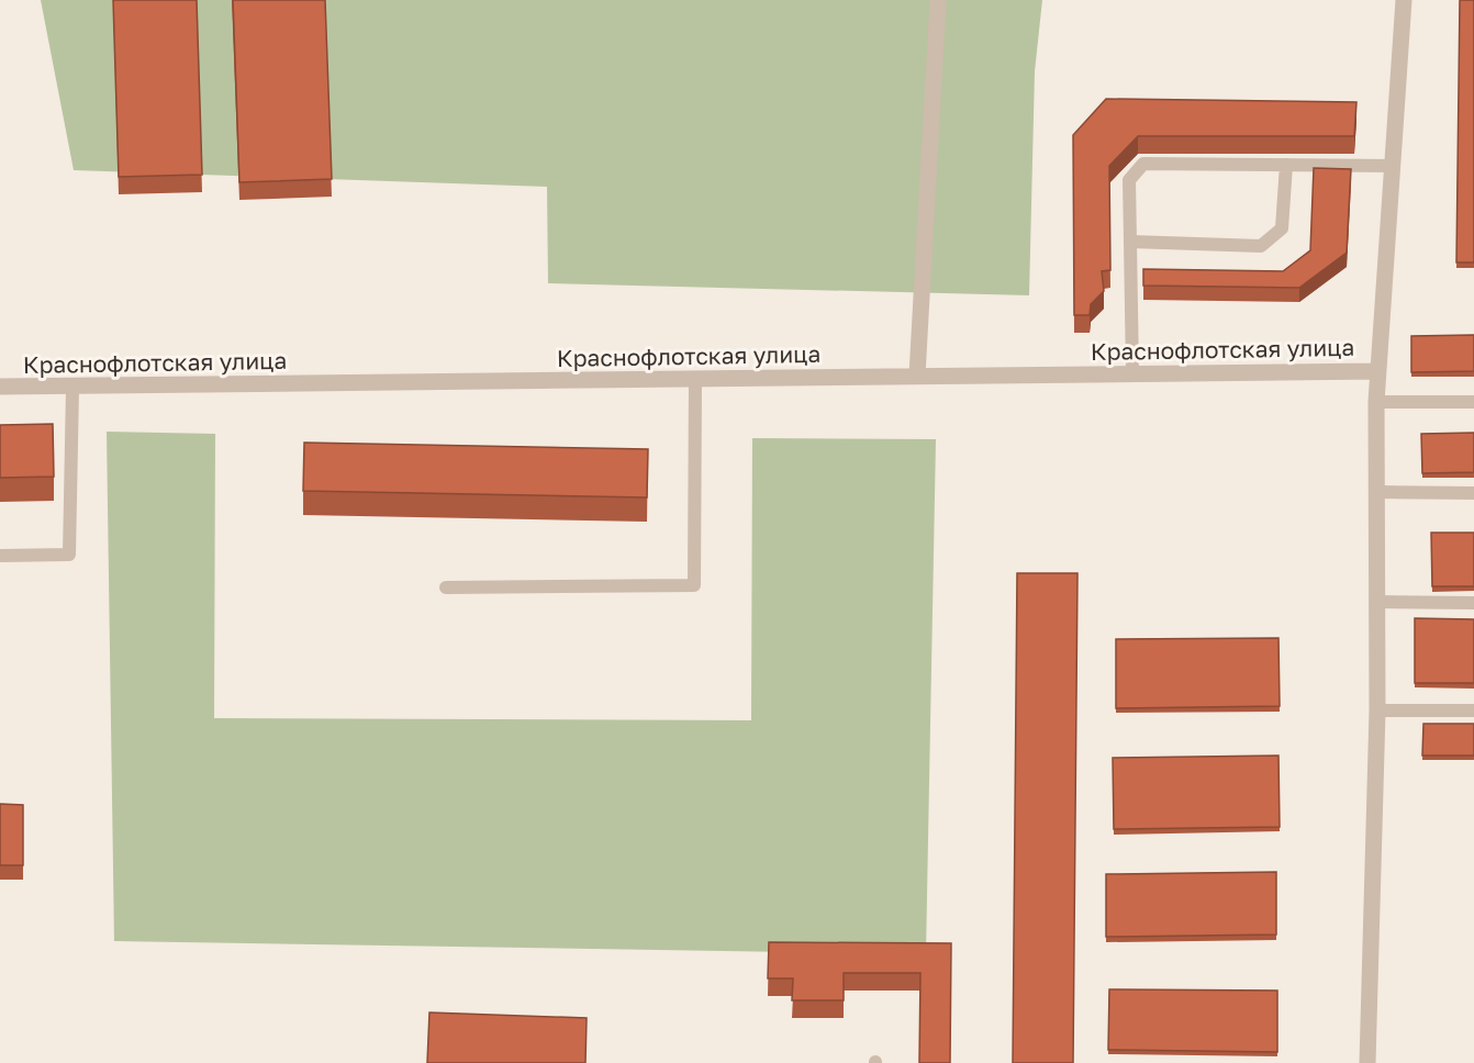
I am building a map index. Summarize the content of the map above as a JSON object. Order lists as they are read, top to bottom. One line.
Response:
{"streets":{"street":["Краснофлотская улица"]}}
